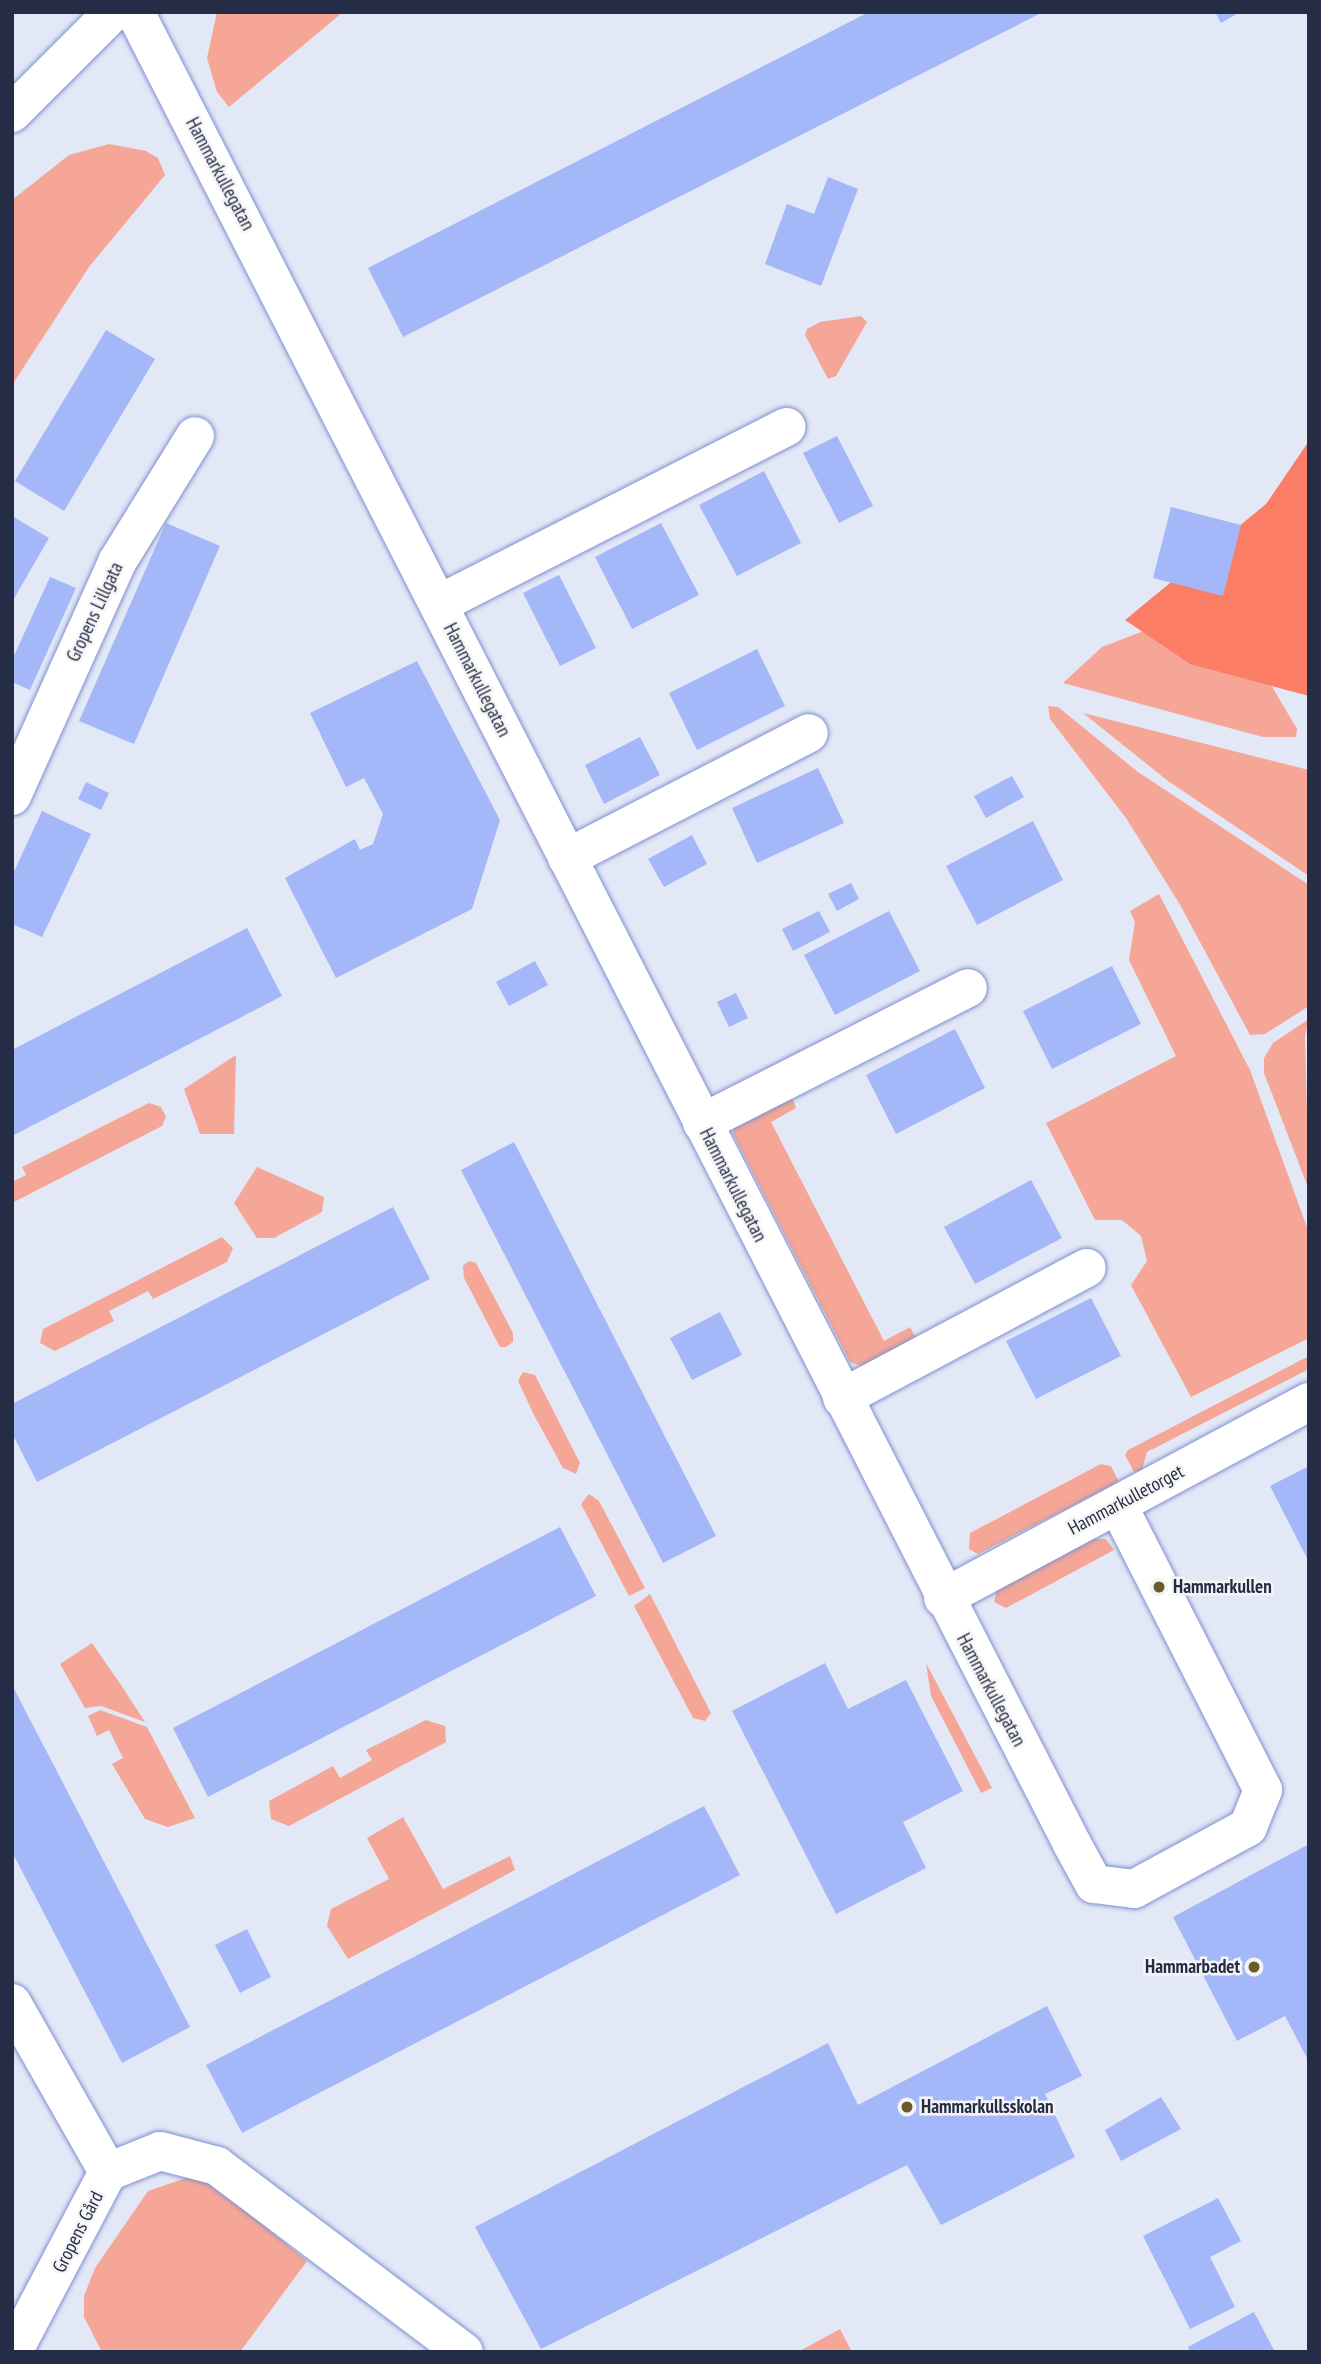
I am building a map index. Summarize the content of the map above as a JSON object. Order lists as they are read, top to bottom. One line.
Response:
{"streets":{"street":["Hammarkullegatan","Gropens Lillgata","Hammarkulletorget","Gropens Gård"]},"crossings":[["Hammarkullegatan","Hammarkulletorget"]],"places":["Hammarkullen","Hammarbadet","Hammarkullsskolan"]}
